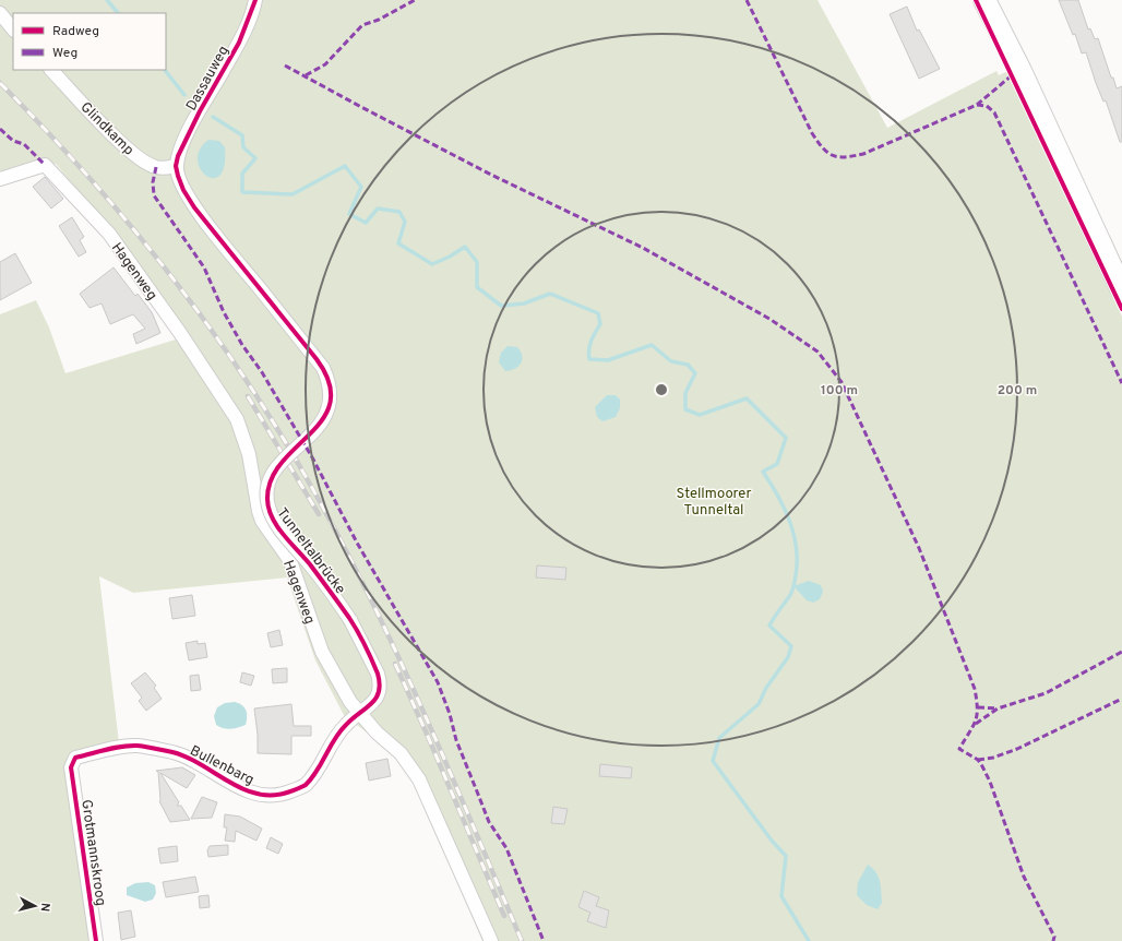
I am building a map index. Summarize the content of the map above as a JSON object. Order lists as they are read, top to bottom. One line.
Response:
{"streets":{"street":["Dassauweg","Glindkamp","Hagenweg","Tunneltalbrücke","Bullenbarg","Grotmannskroog"]},"crossings":[["Dassauweg","Glindkamp"],["Dassauweg","Tunneltalbrücke"],["Glindkamp","Tunneltalbrücke"],["Hagenweg","Tunneltalbrücke"],["Hagenweg","Bullenbarg"],["Tunneltalbrücke","Bullenbarg"],["Bullenbarg","Grotmannskroog"]],"parks":["Stellmoorer Tunneltal"],"legend":["Radweg","Weg"],"north":"right","rings":["100 m","200 m"]}
